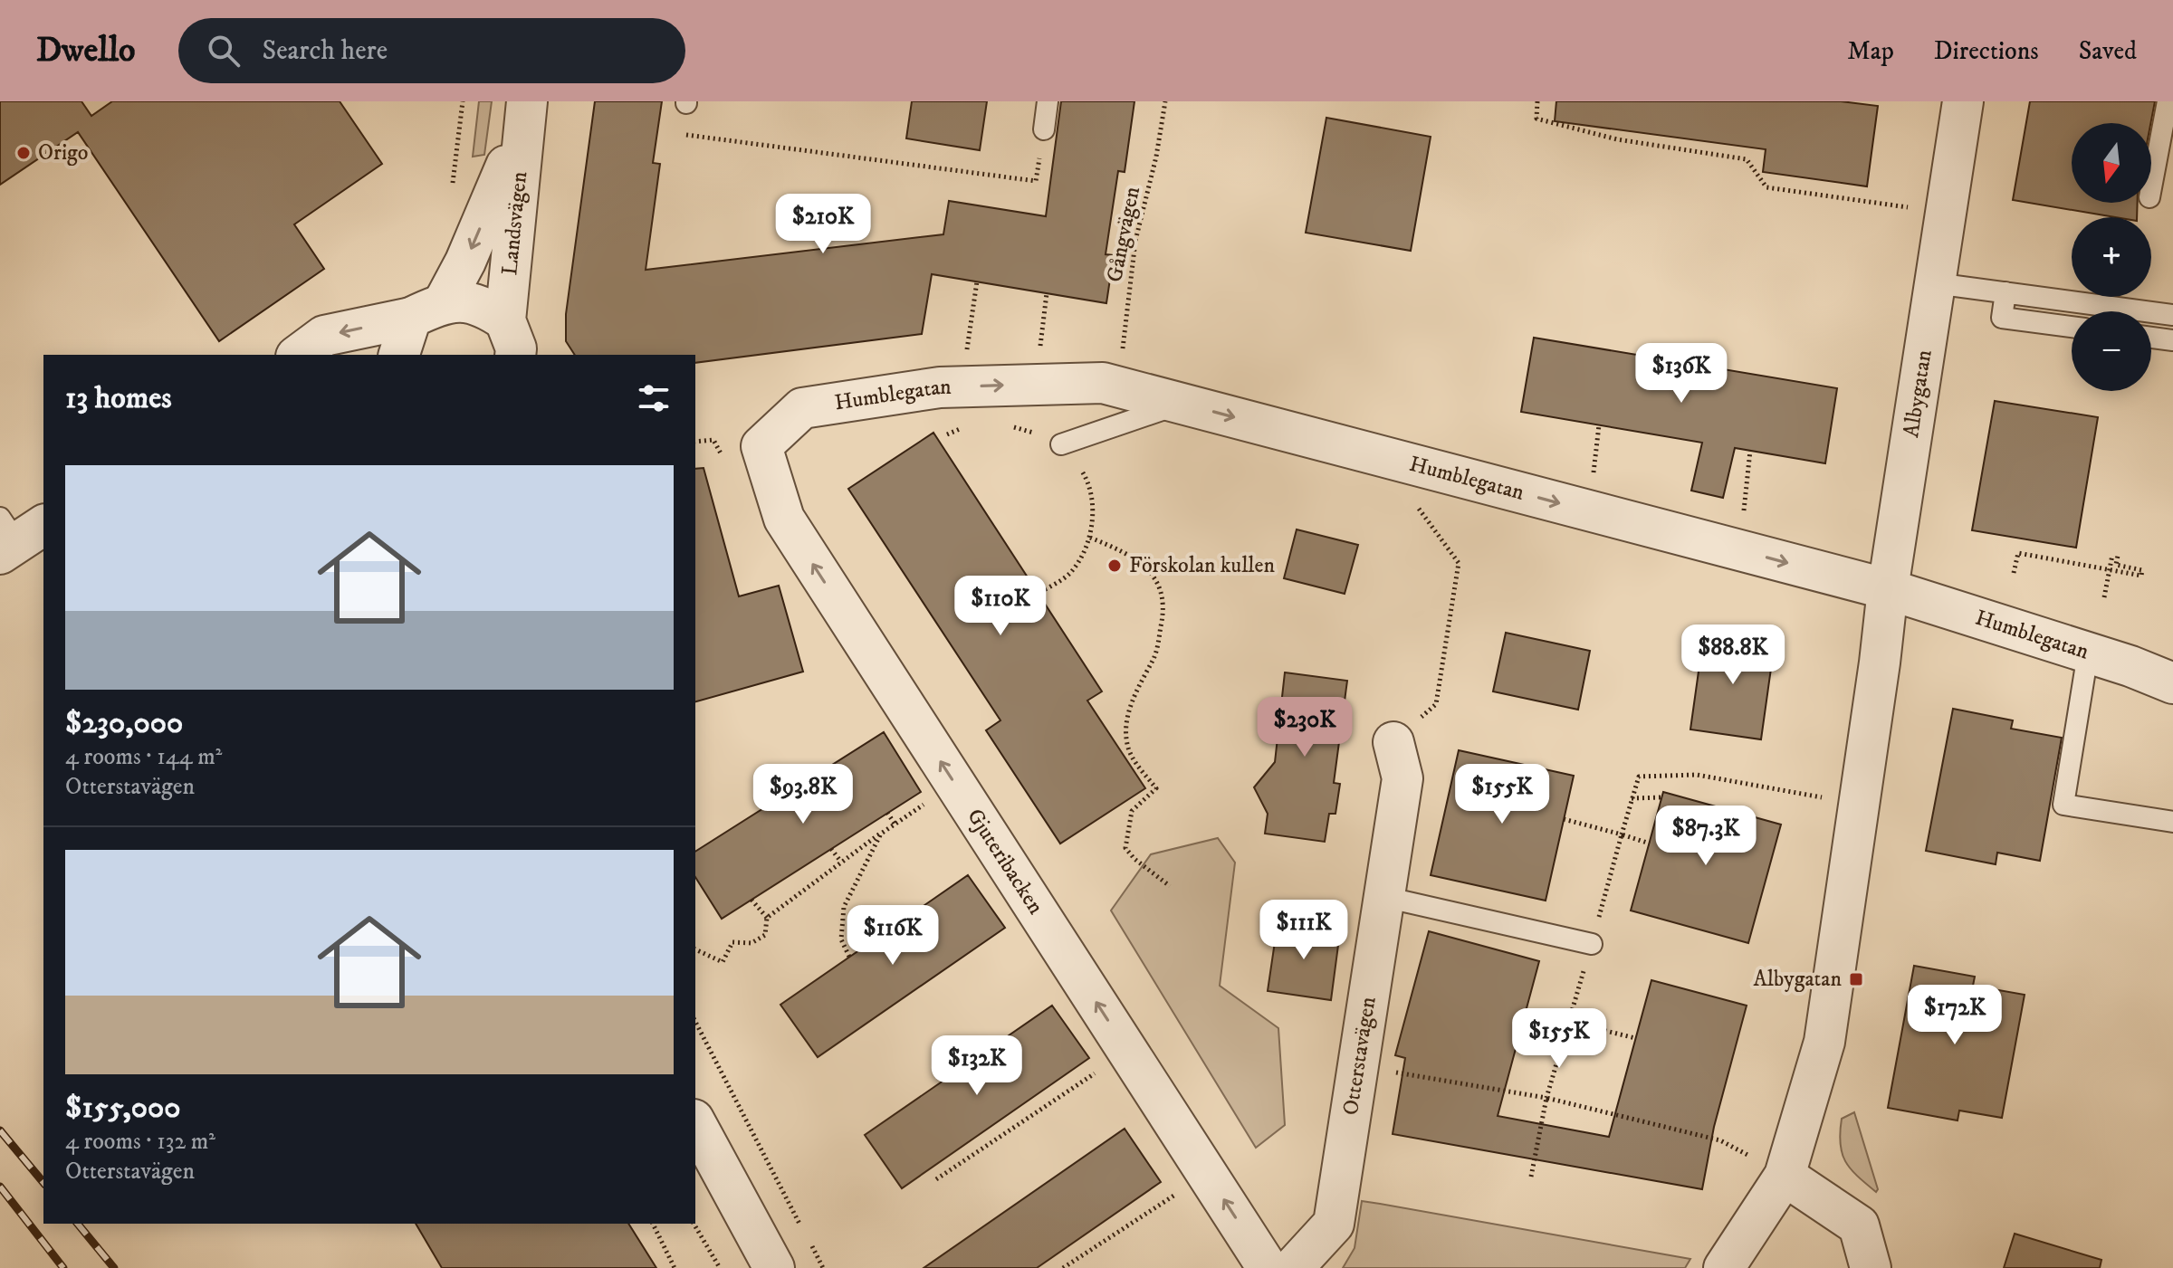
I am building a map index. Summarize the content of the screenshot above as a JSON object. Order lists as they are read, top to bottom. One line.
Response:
{"streets":{"street":["Landsvägen","Albygatan","Humblegatan","Gjuteribacken","Otterstavägen"],"path":["Gångvägen"]},"crossings":[["Albygatan","Humblegatan"],["Humblegatan","Gjuteribacken"]],"one_way":["Humblegatan","Gjuteribacken"],"places":{"other":["Origo","Förskolan kullen"],"transit":["Albygatan"]},"north":"bottom","page":{"header":"Dwello","search":"Search here","nav":["Map","Directions","Saved"],"map_buttons":["+","−"],"price":["$210K","$136K","$110K","$88.8K","$230K","$93.8K","$155K","$87.3K","$111K","$116K","$172K","$155K","$132K"],"heading":"13 homes","list":[{"name":"$230,000","note":"4 rooms · 144 m² · Otterstavägen"},{"name":"$155,000","note":"4 rooms · 132 m² · Otterstavägen"}]}}
